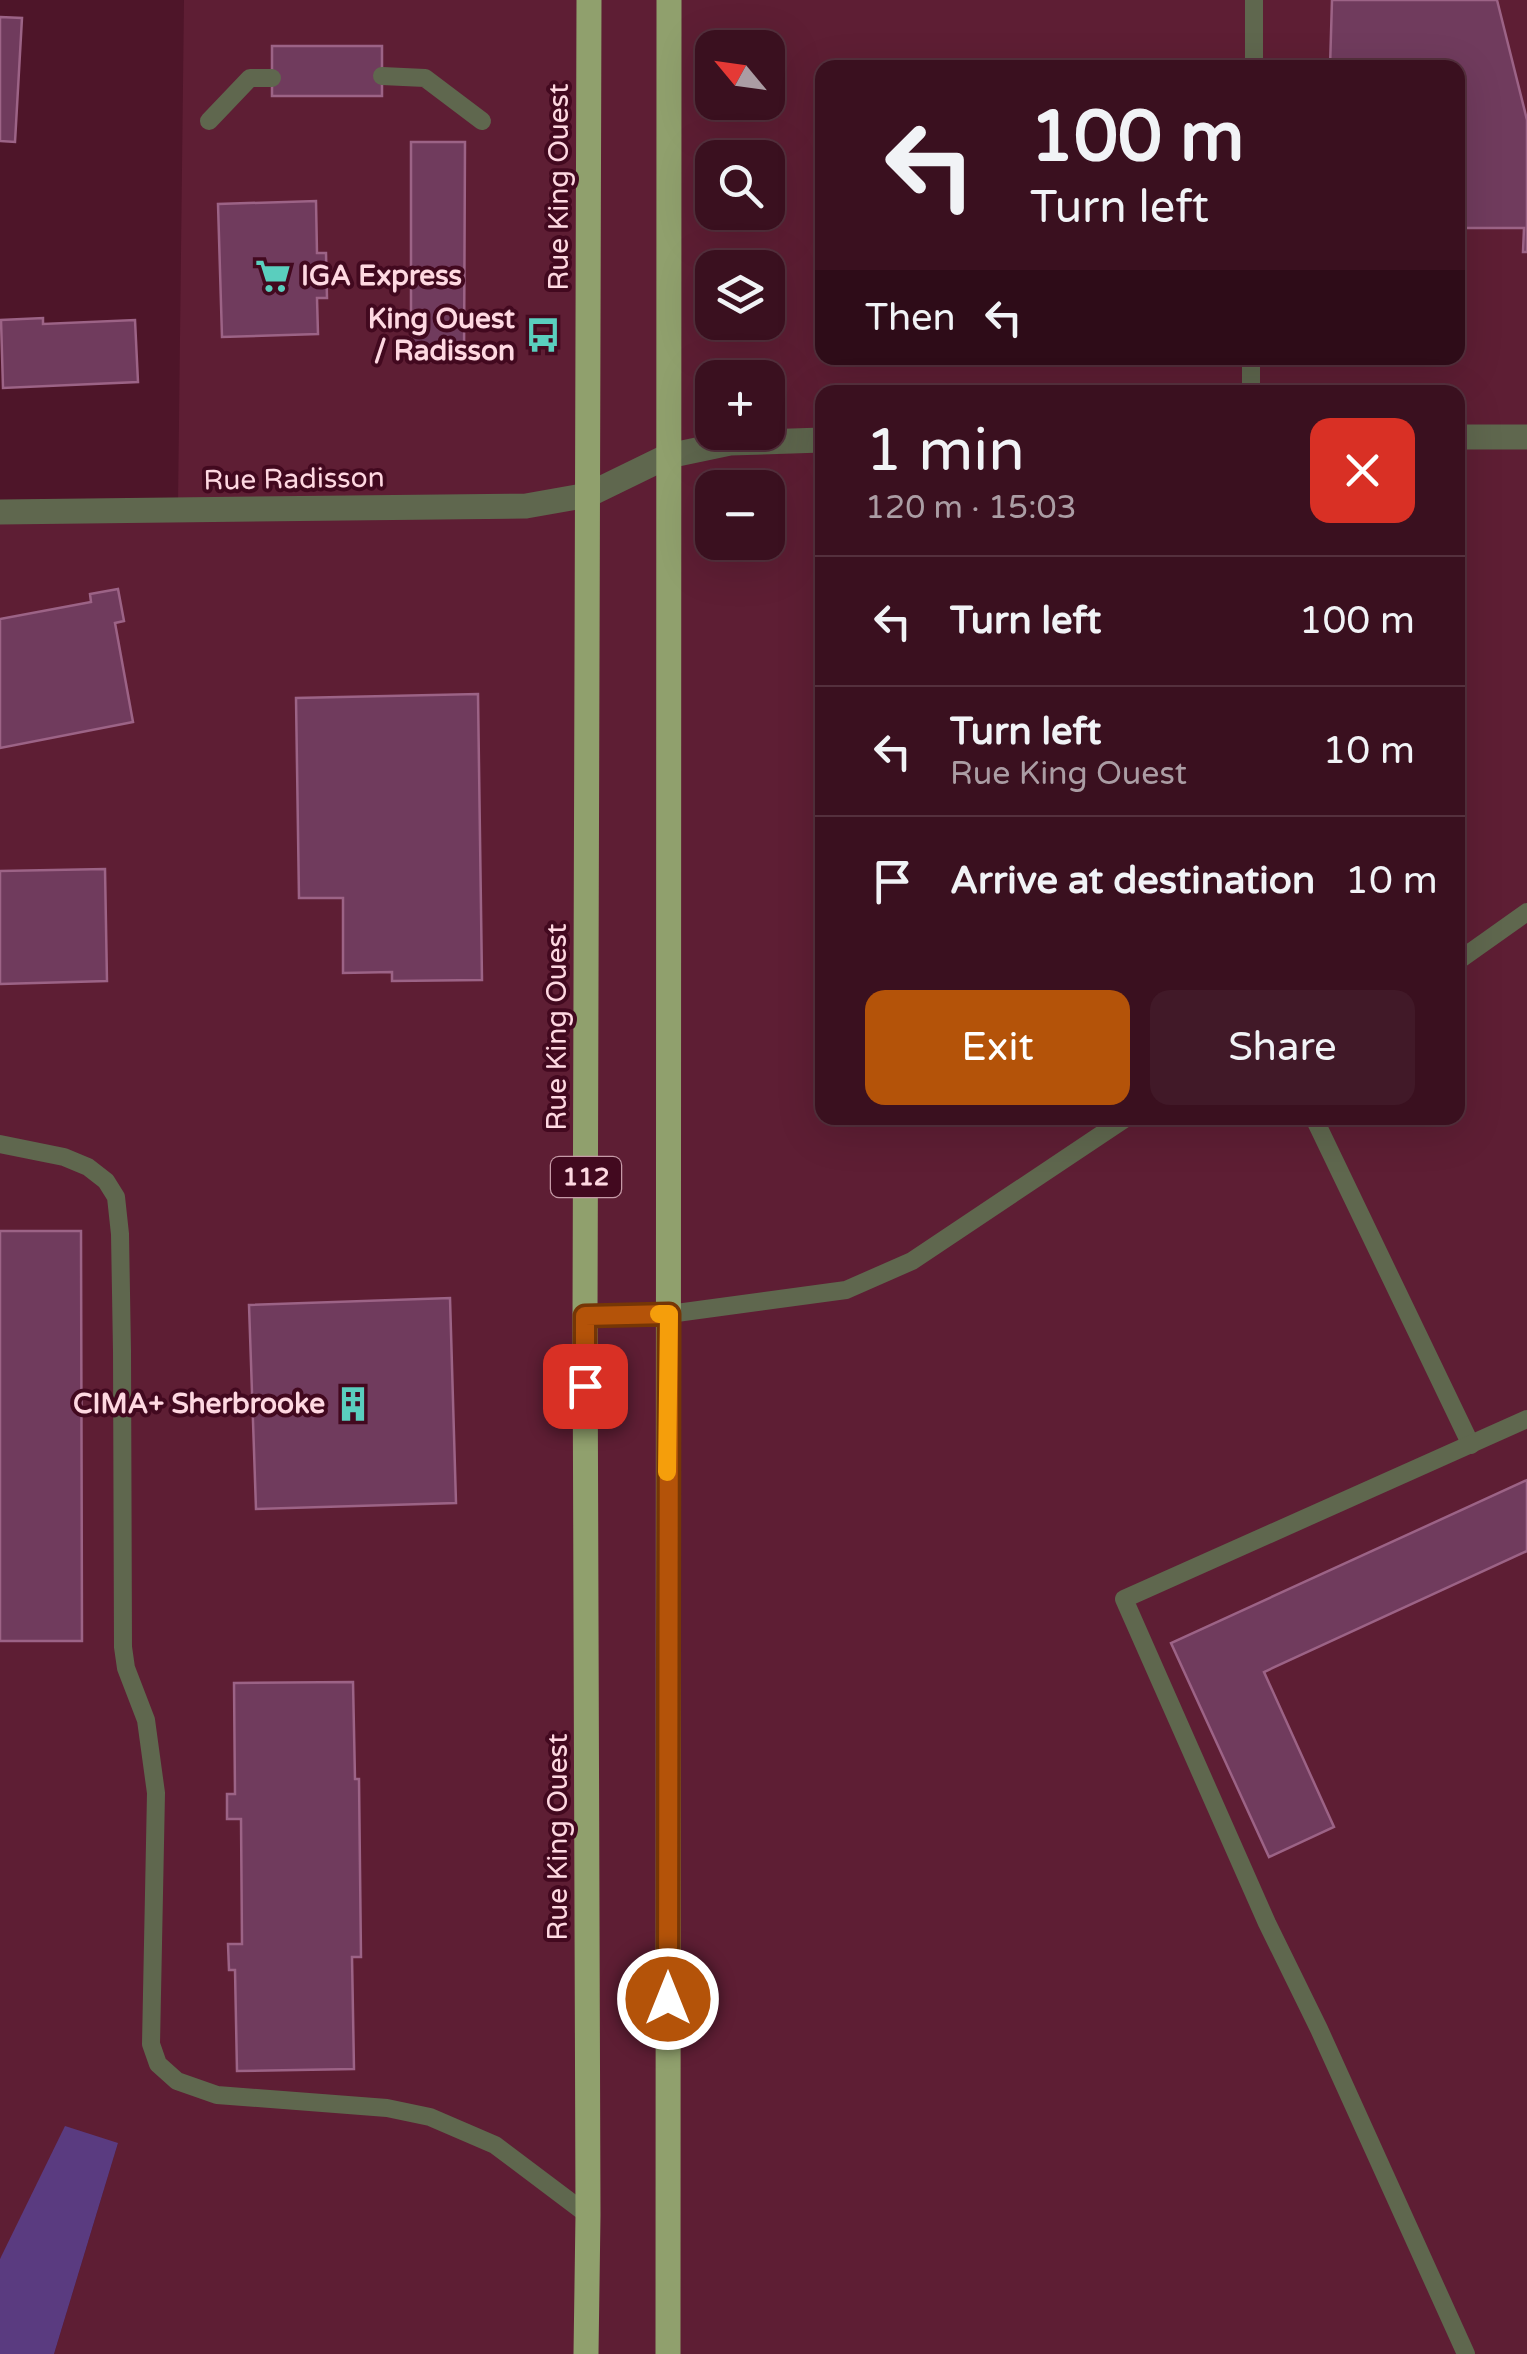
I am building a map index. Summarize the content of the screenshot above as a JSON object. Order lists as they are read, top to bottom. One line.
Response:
{"streets":{"main road":["Rue King Ouest","112"],"street":["Rue Radisson"]},"crossings":[["Rue King Ouest","Rue Radisson"]],"places":{"supermarket":["IGA Express"],"bus stop":["King Ouest / Radisson"],"building":["CIMA+ Sherbrooke"]},"north":"top left","page":{"map_buttons":["+","−"],"turn":["100 m","Turn left"],"then":"Then","heading":["1 min","120 m · 15:03"],"list":[{"name":"Turn left","value":"100 m"},{"name":"Turn left","note":"Rue King Ouest","value":"10 m"},{"name":"Arrive at destination","value":"10 m"}],"buttons":["Exit","Share"]}}
